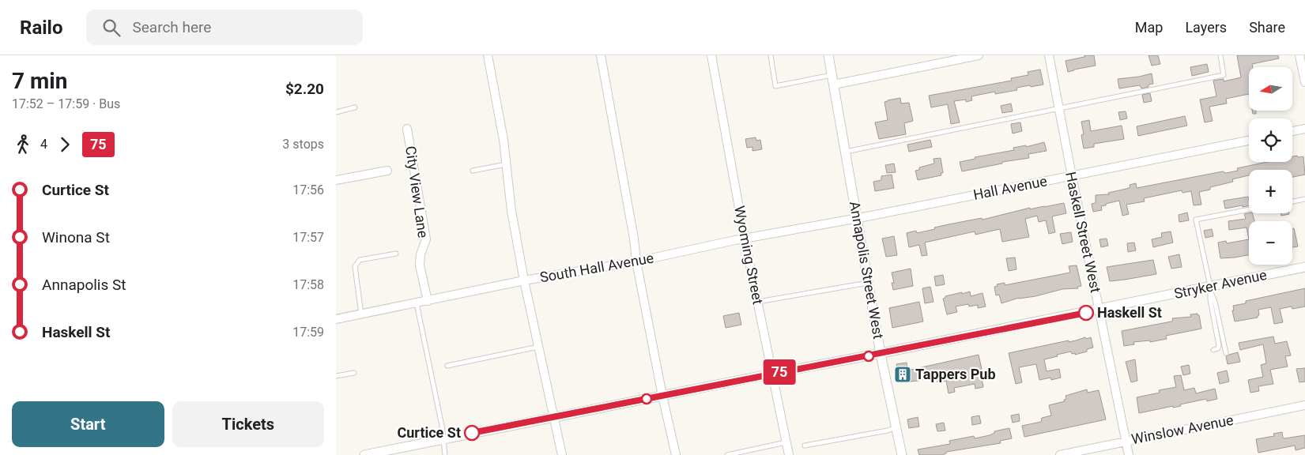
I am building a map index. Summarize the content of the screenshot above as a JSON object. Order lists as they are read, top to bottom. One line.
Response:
{"streets":{"street":["Hall Avenue","City View Lane","Haskell Street West","Wyoming Street","South Hall Avenue","Annapolis Street West","Stryker Avenue","Winslow Avenue"]},"crossings":[["Hall Avenue","Haskell Street West"],["Hall Avenue","South Hall Avenue"],["Hall Avenue","Annapolis Street West"],["City View Lane","South Hall Avenue"],["Haskell Street West","Stryker Avenue"],["Haskell Street West","Winslow Avenue"],["Wyoming Street","South Hall Avenue"],["Wyoming Street","Stryker Avenue"],["South Hall Avenue","Annapolis Street West"],["Annapolis Street West","Stryker Avenue"]],"places":{"other":["Haskell St","Curtice St"],"building":["Tappers Pub"]},"lines":["bus line 75"],"north":"left","page":{"header":"Railo","search":"Search here","nav":["Map","Layers","Share"],"heading":["7 min","17:52 – 17:59 · Bus","$2.20"],"on_map":"75","map_buttons":["+","−"],"legs":["4","75","3 stops"],"list":[{"name":"Curtice St","value":"17:56"},{"name":"Winona St","value":"17:57"},{"name":"Annapolis St","value":"17:58"},{"name":"Haskell St","value":"17:59"}],"buttons":["Start","Tickets"]}}
